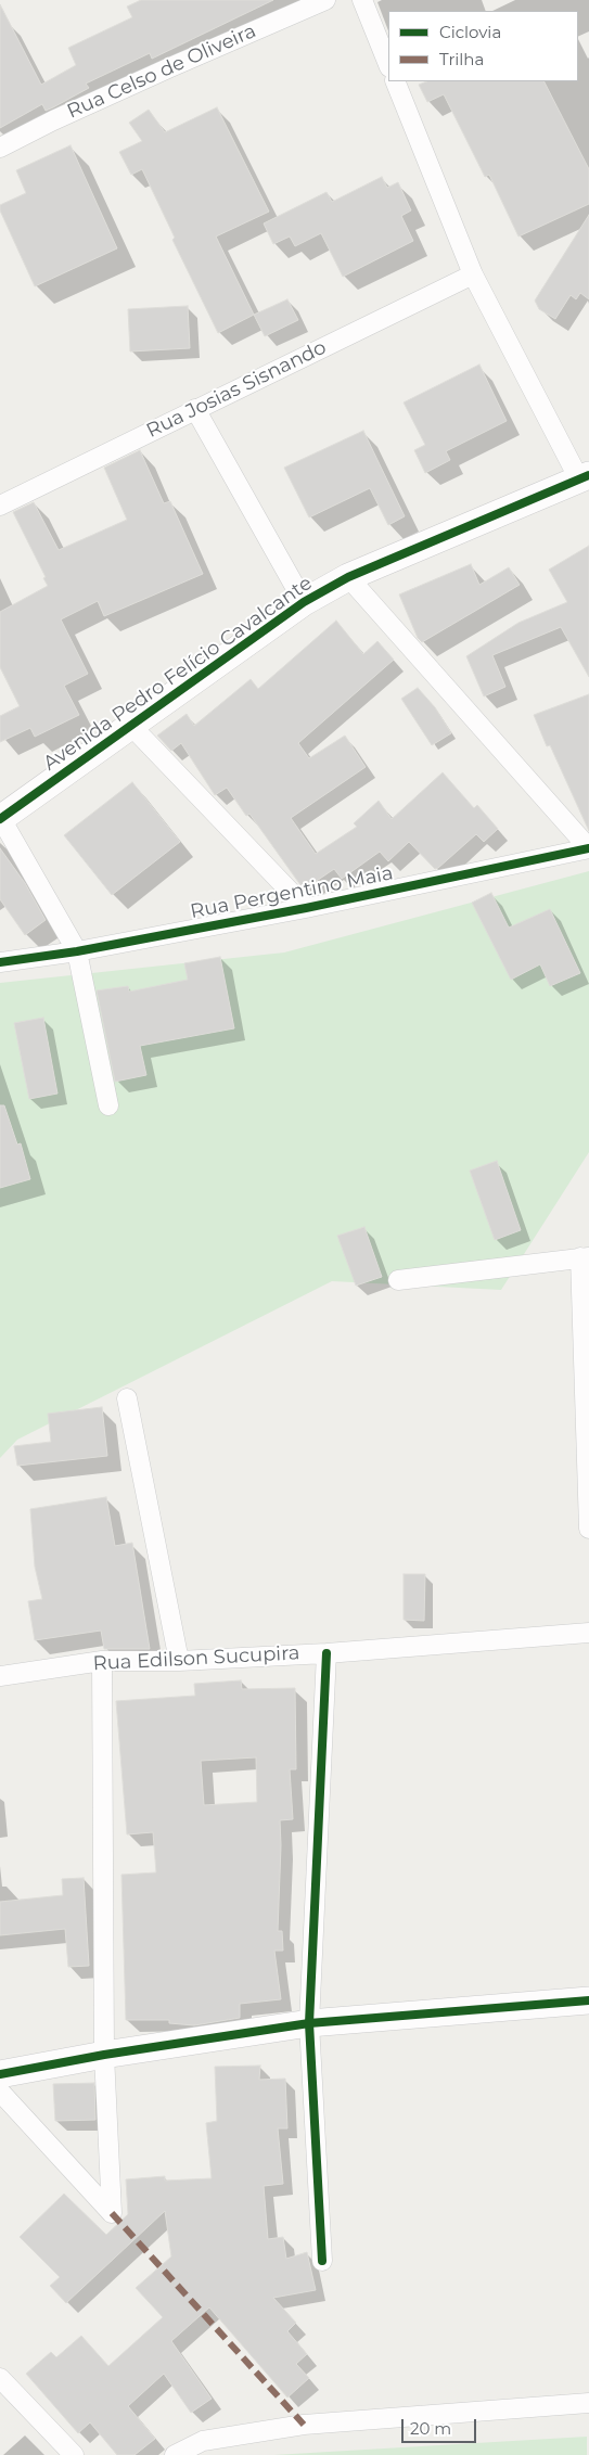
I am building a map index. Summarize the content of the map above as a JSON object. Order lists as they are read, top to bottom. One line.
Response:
{"streets":{"street":["Rua Celso de Oliveira","Rua Josias Sisnando","Avenida Pedro Felício Cavalcante","Rua Pergentino Maia","Rua Edilson Sucupira"]},"legend":["Ciclovia","Trilha"],"scale_bar":"20 m"}
